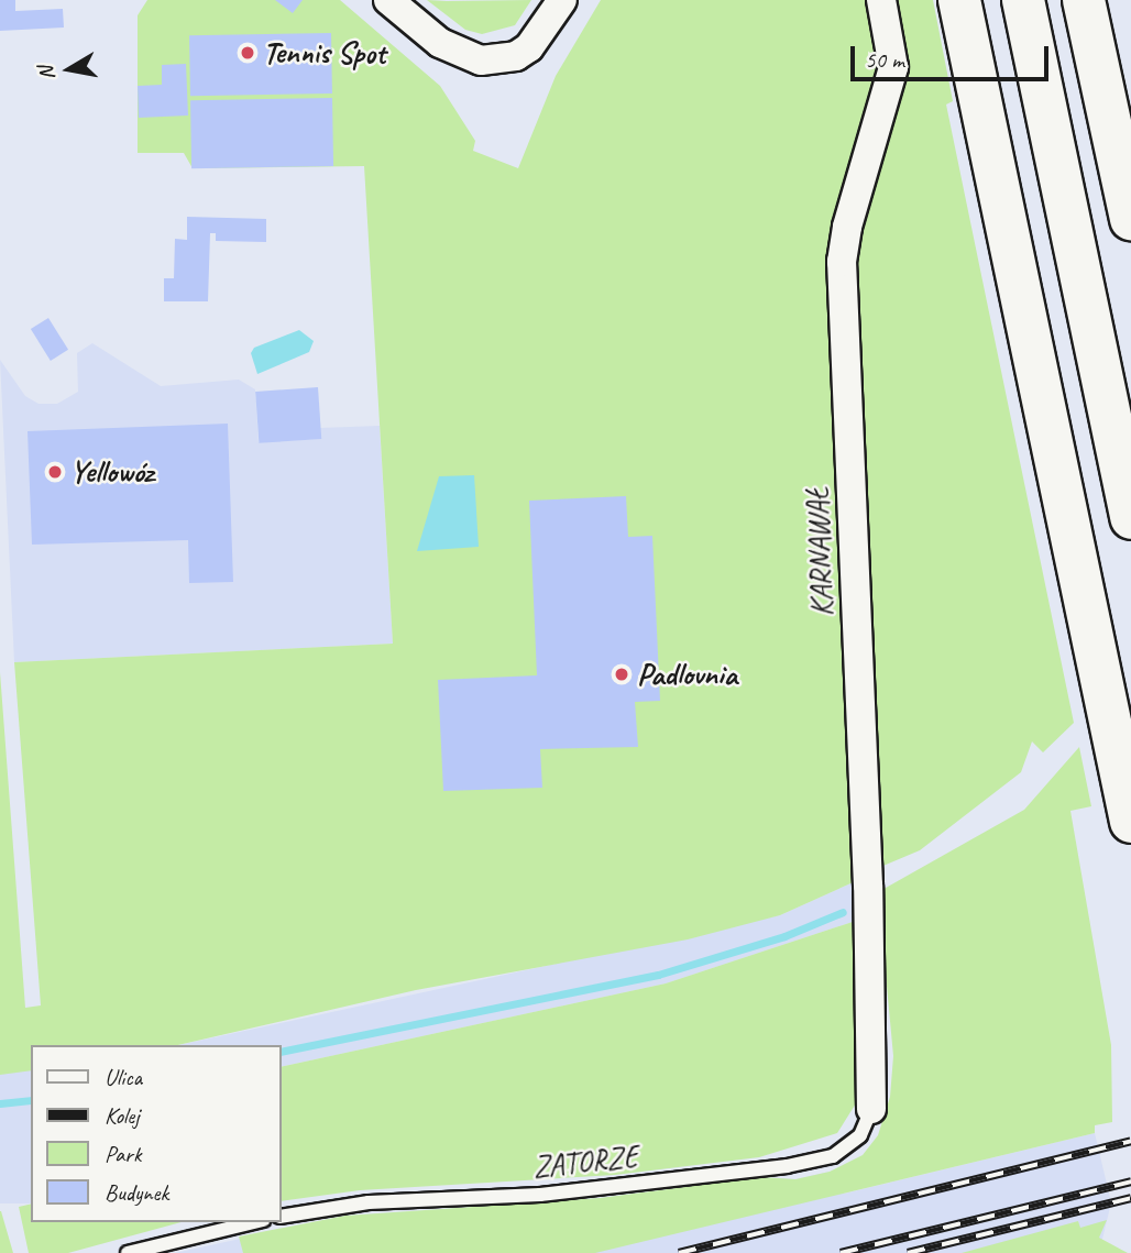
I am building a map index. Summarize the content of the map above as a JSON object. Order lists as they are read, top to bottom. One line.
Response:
{"streets":{"street":["KARNAWAŁ"],"lane":["ZATORZE"]},"crossings":[["KARNAWAŁ","ZATORZE"]],"places":["Tennis Spot","Yellowóz","Padlovnia"],"legend":["Ulica","Kolej","Park","Budynek"],"scale_bar":"50 m","north":"left"}
